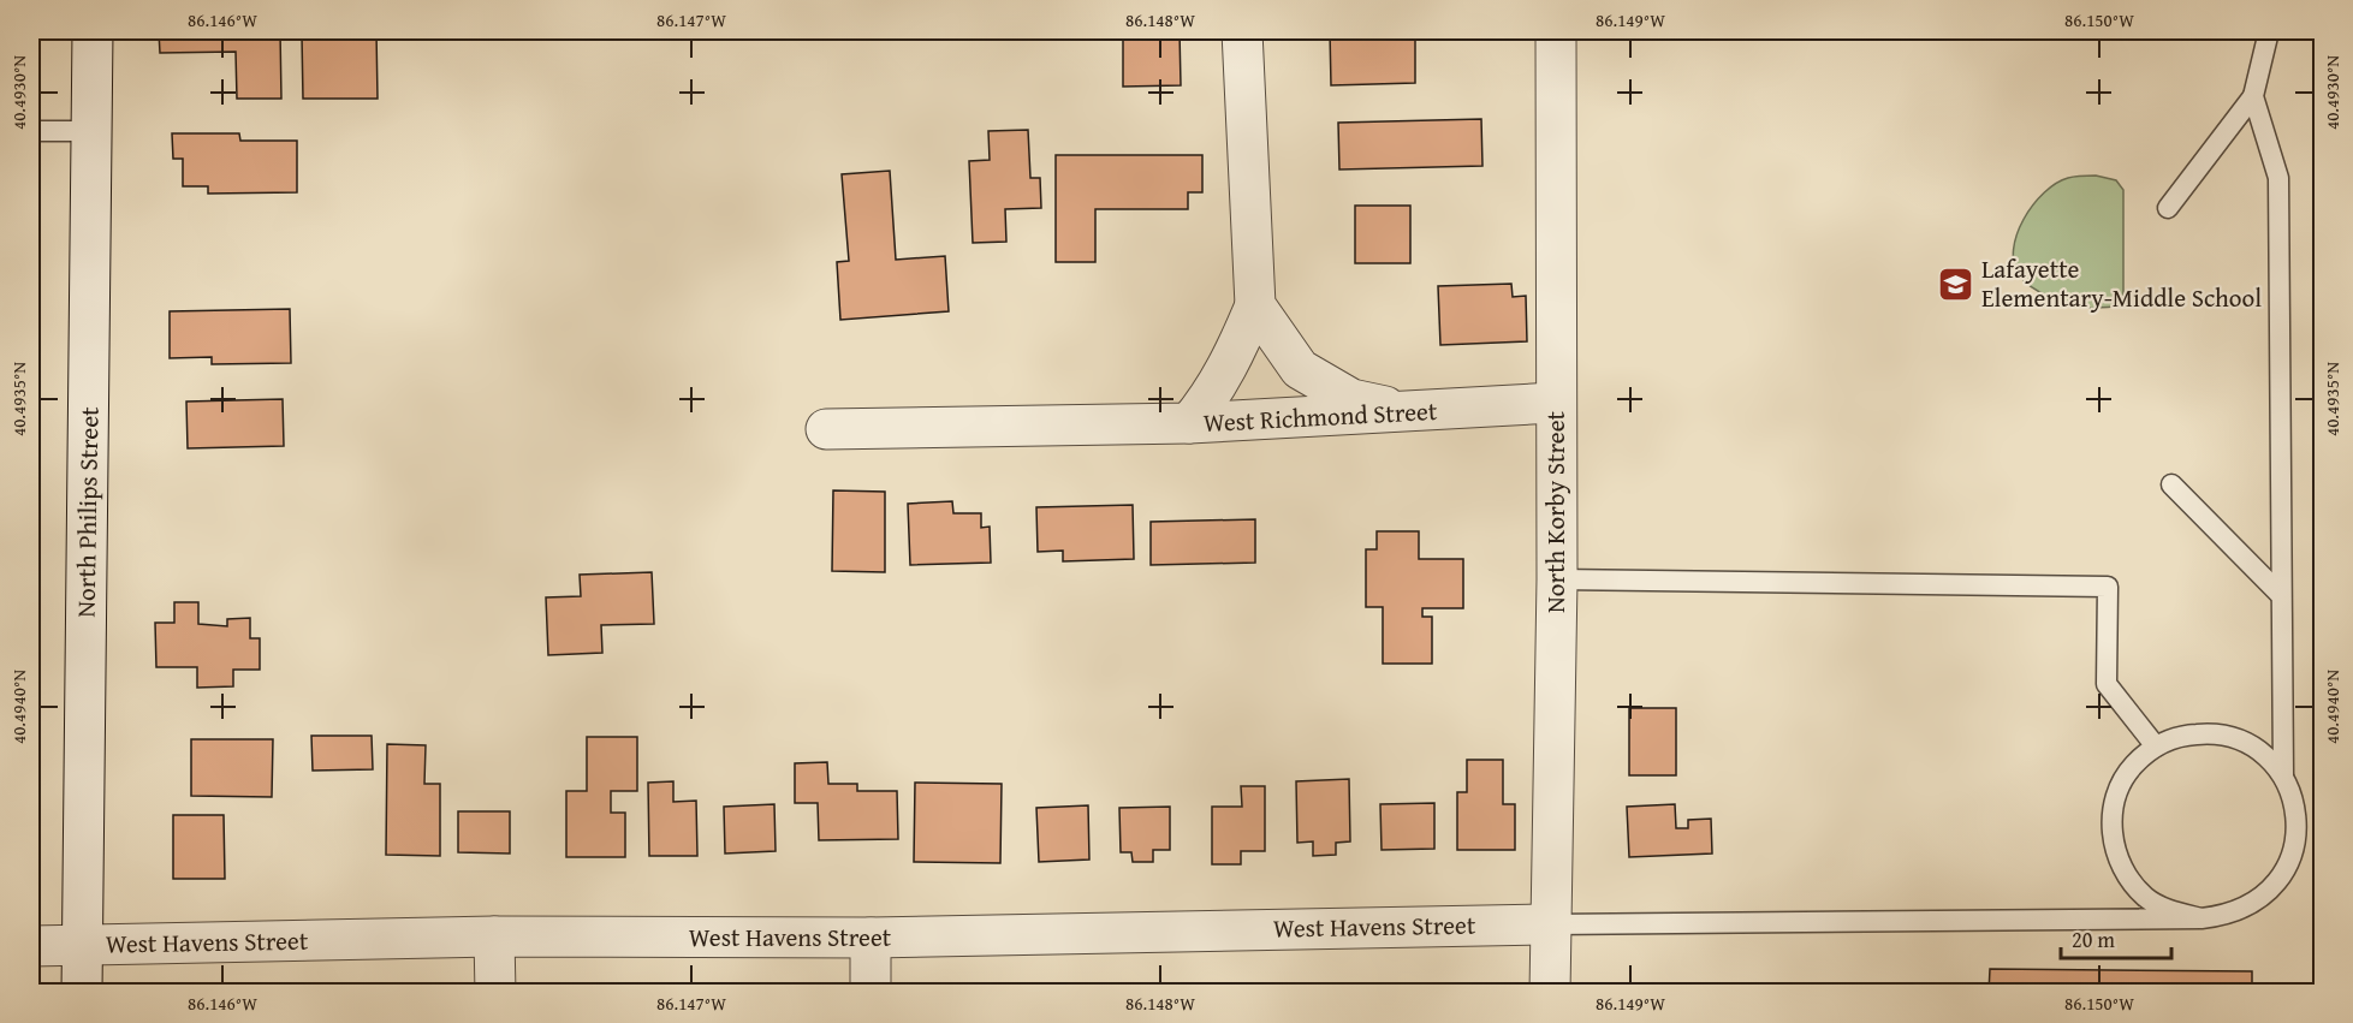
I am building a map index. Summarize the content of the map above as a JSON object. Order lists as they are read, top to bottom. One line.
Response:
{"streets":{"street":["West Richmond Street","North Philips Street","North Korby Street","West Havens Street"]},"crossings":[["West Richmond Street","North Korby Street"],["North Philips Street","West Havens Street"],["North Korby Street","West Havens Street"]],"places":{"school or university":["Lafayette Elementary-Middle School"]},"scale_bar":"20 m","coordinates":["86.146°W","86.147°W","86.148°W","86.149°W","86.150°W","40.4930°N","40.4935°N","40.4940°N"]}
